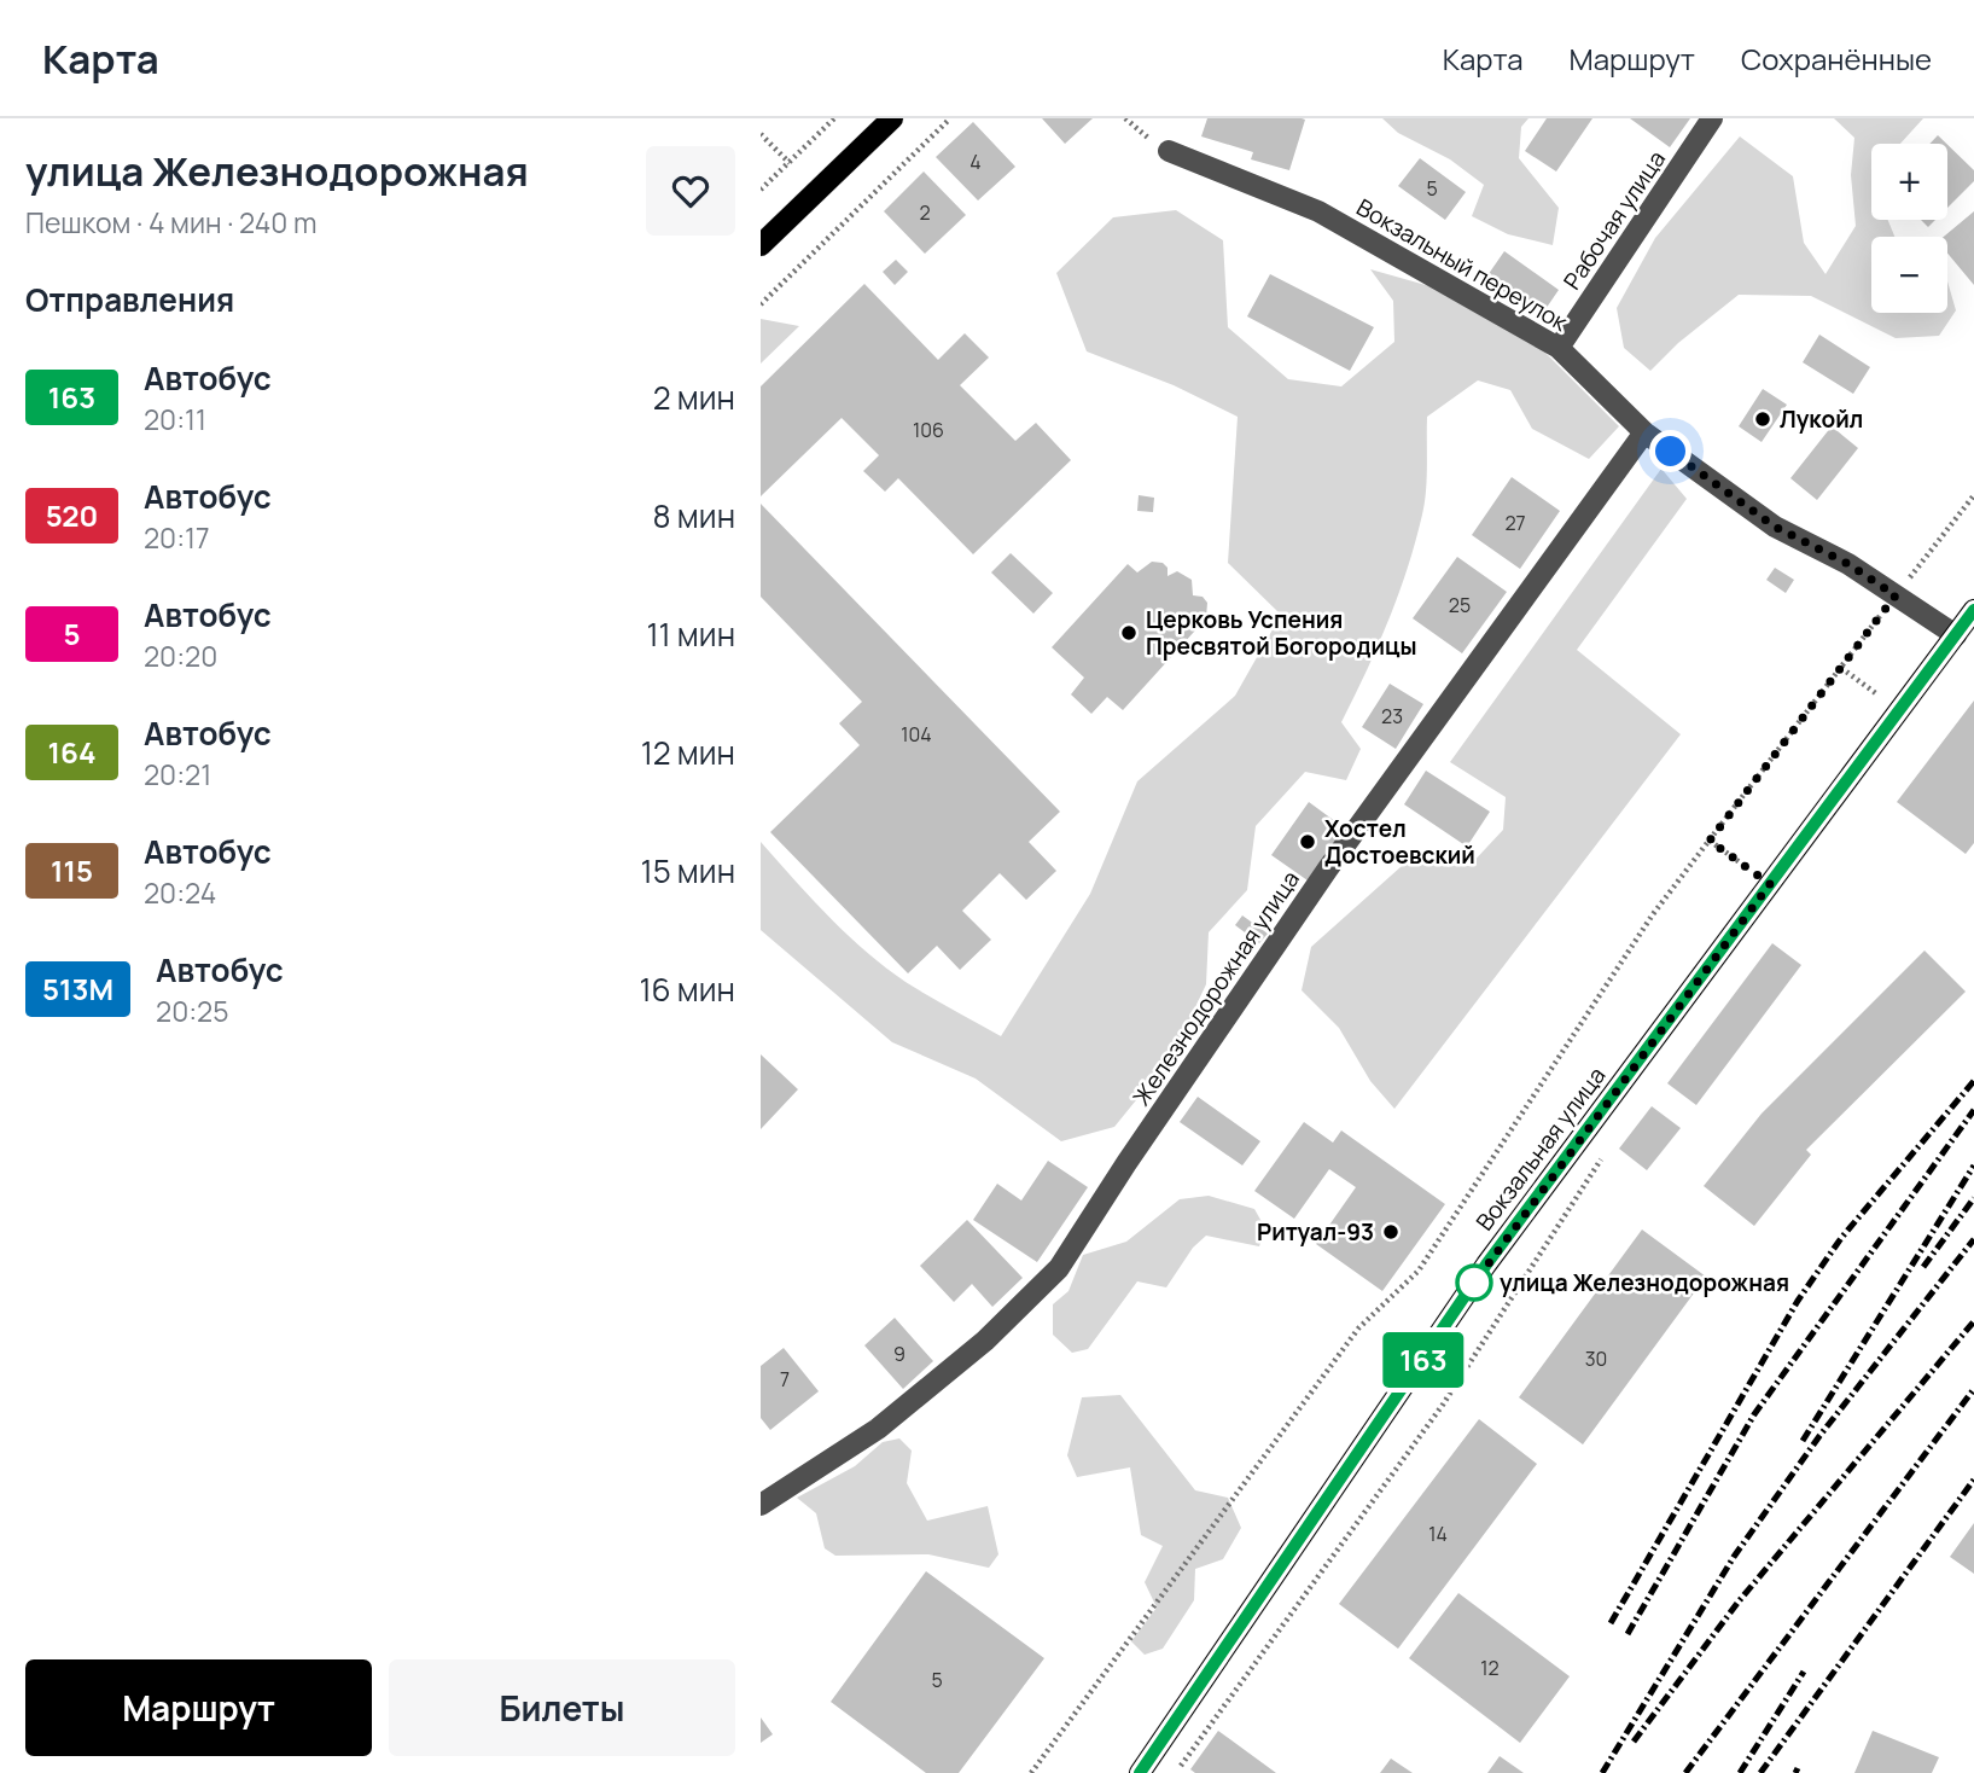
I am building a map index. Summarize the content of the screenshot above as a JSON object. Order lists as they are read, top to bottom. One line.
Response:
{"streets":{"main road":["Вокзальная улица"],"street":["Рабочая улица","Вокзальный переулок","Железнодорожная улица"]},"crossings":[["Рабочая улица","Вокзальный переулок"],["Вокзальный переулок","Железнодорожная улица"],["Вокзальный переулок","Вокзальная улица"]],"places":["Лукойл","Церковь Успения Пресвятой Богородицы","Хостел Достоевский","Ритуал-93","улица Железнодорожная"],"lines":["bus line 163"],"house_numbers":["4","5","2","106","27","25","23","104","9","30","7","14","12","5"],"page":{"header":"Карта","nav":["Карта","Маршрут","Сохранённые"],"heading":[["улица Железнодорожная","Пешком · 4 мин · 240 m"],"Отправления"],"on_map":"163","map_buttons":["+","−"],"list":[{"mark":"163","name":"Автобус","note":"20:11","value":"2 мин"},{"mark":"520","name":"Автобус","note":"20:17","value":"8 мин"},{"mark":"5","name":"Автобус","note":"20:20","value":"11 мин"},{"mark":"164","name":"Автобус","note":"20:21","value":"12 мин"},{"mark":"115","name":"Автобус","note":"20:24","value":"15 мин"},{"mark":"513М","name":"Автобус","note":"20:25","value":"16 мин"}],"buttons":["Маршрут","Билеты"]}}
